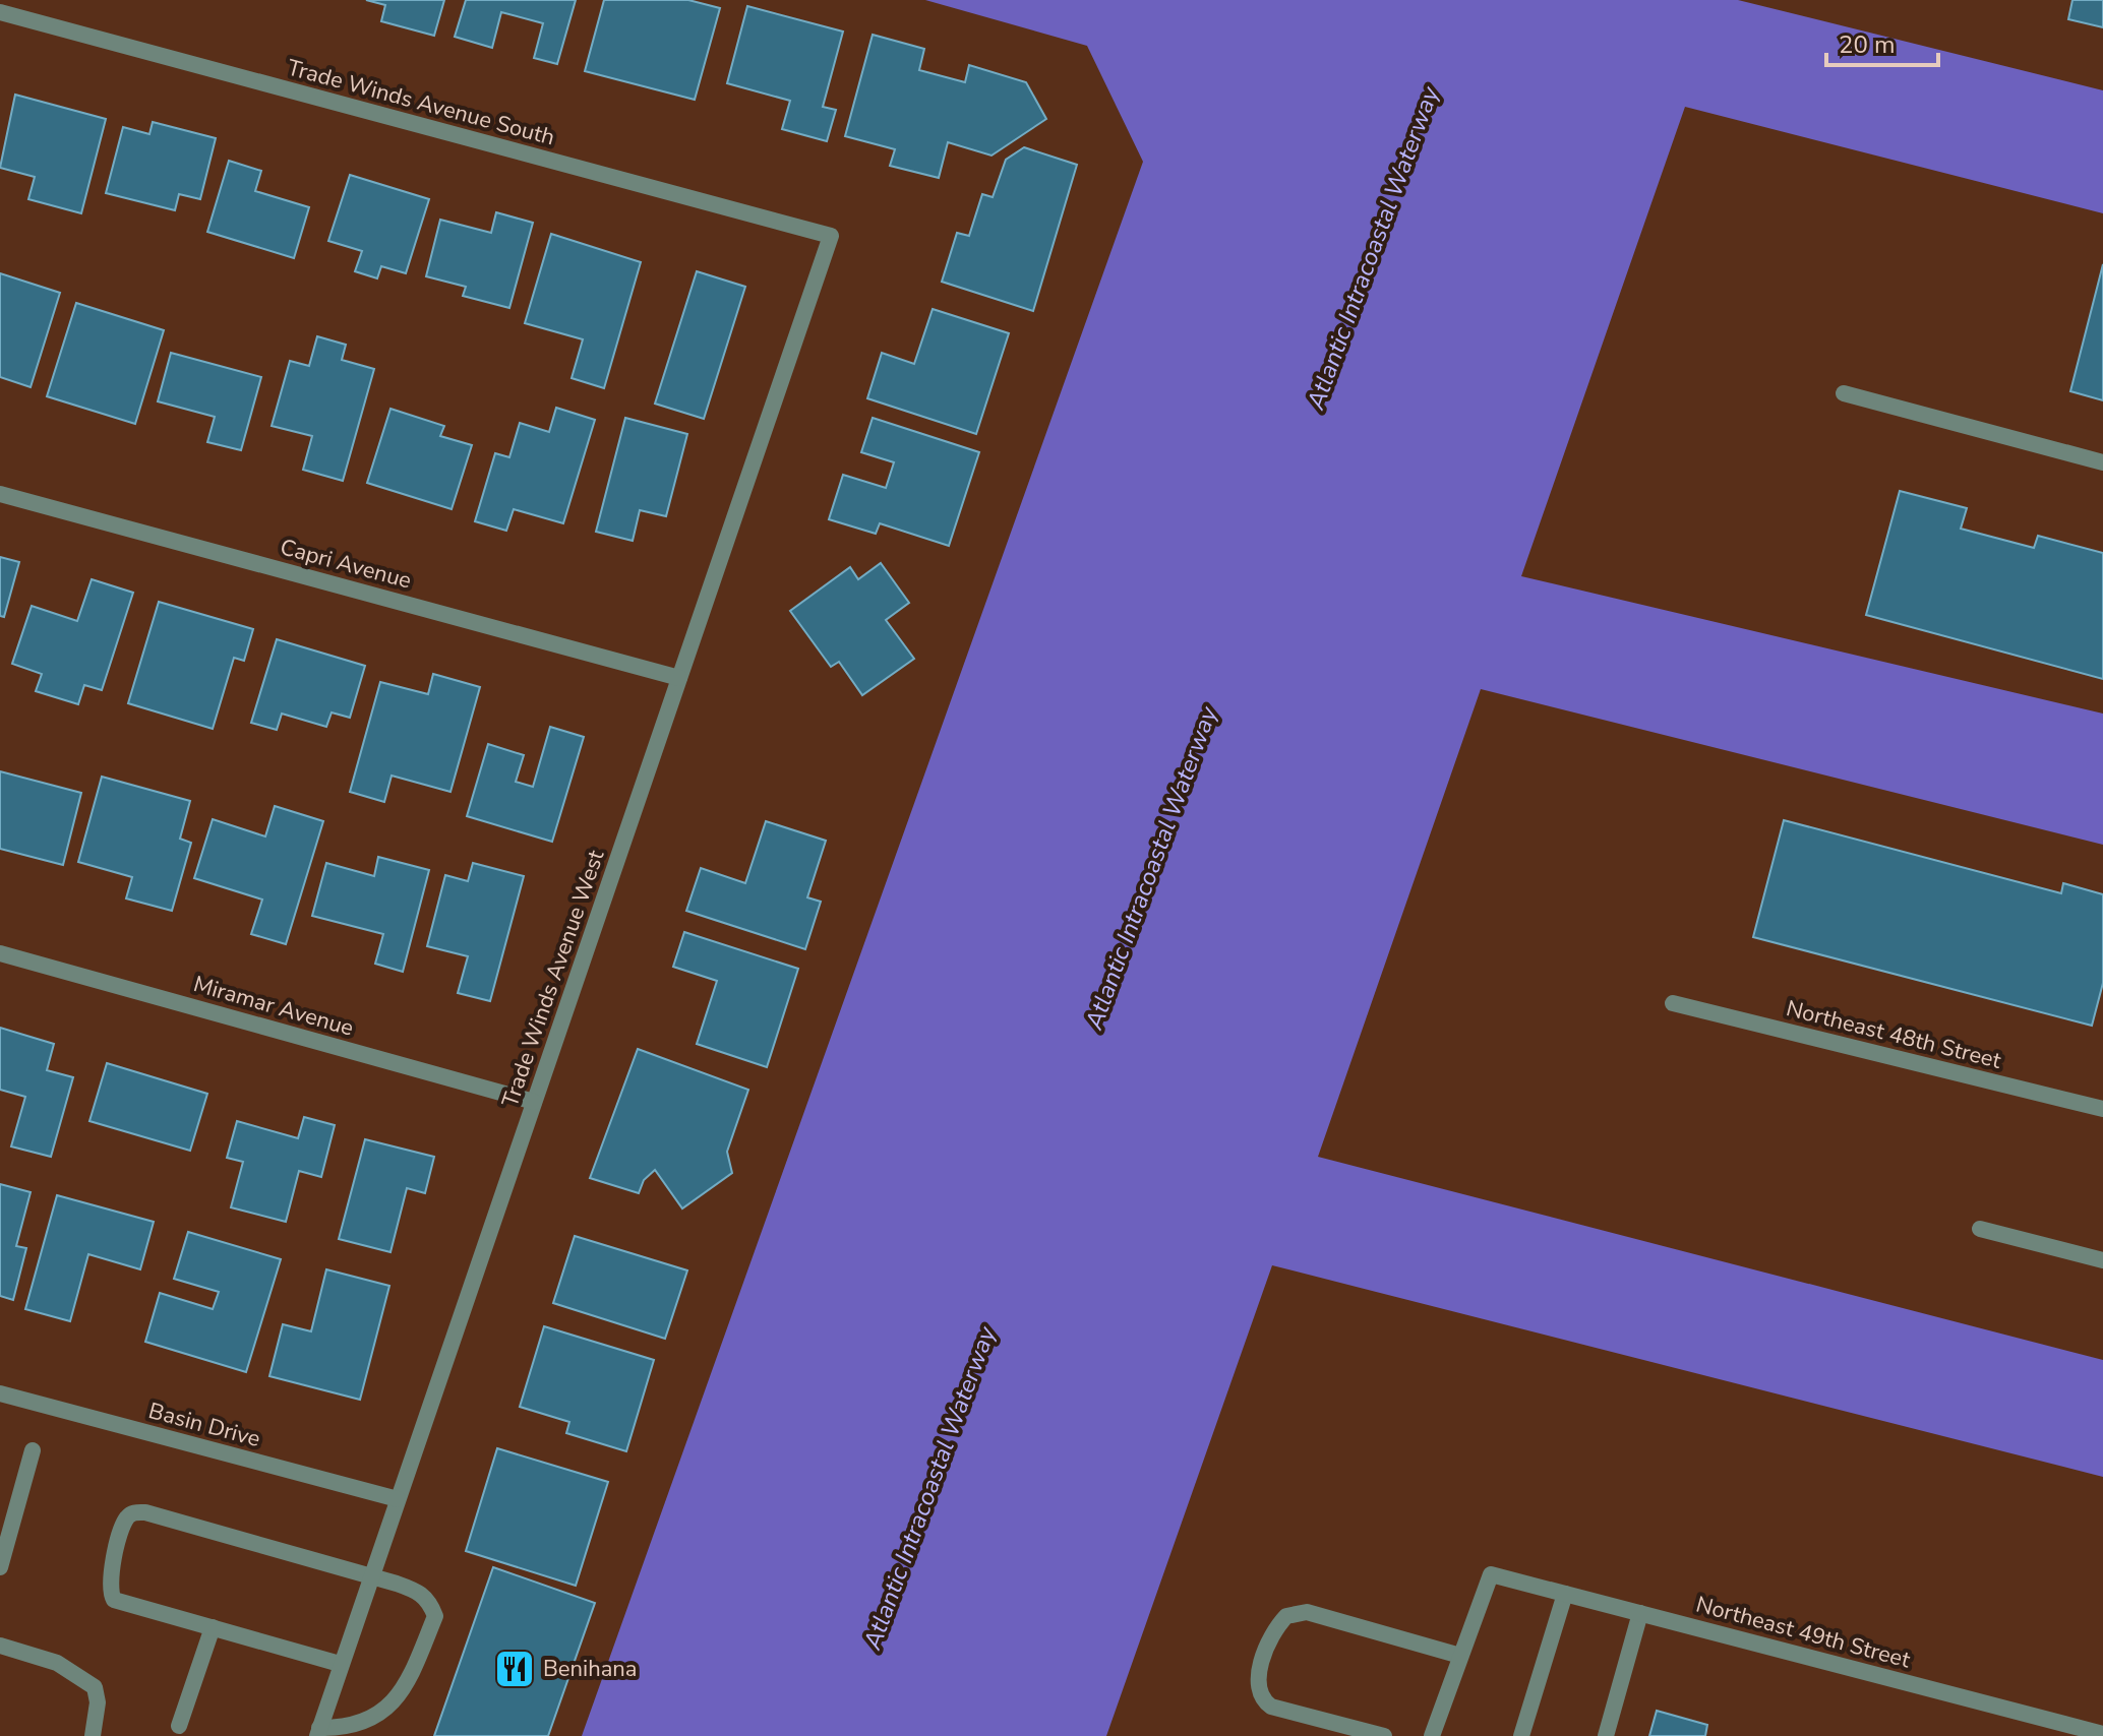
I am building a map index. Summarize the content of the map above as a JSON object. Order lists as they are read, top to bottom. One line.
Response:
{"streets":{"street":["Trade Winds Avenue South","Capri Avenue","Trade Winds Avenue West","Miramar Avenue","Northeast 48th Street","Basin Drive","Northeast 49th Street"]},"crossings":[["Trade Winds Avenue South","Trade Winds Avenue West"],["Capri Avenue","Trade Winds Avenue West"],["Trade Winds Avenue West","Miramar Avenue"],["Trade Winds Avenue West","Basin Drive"]],"water":["Atlantic Intracoastal Waterway"],"places":{"restaurant":["Benihana"]},"scale_bar":"20 m"}
